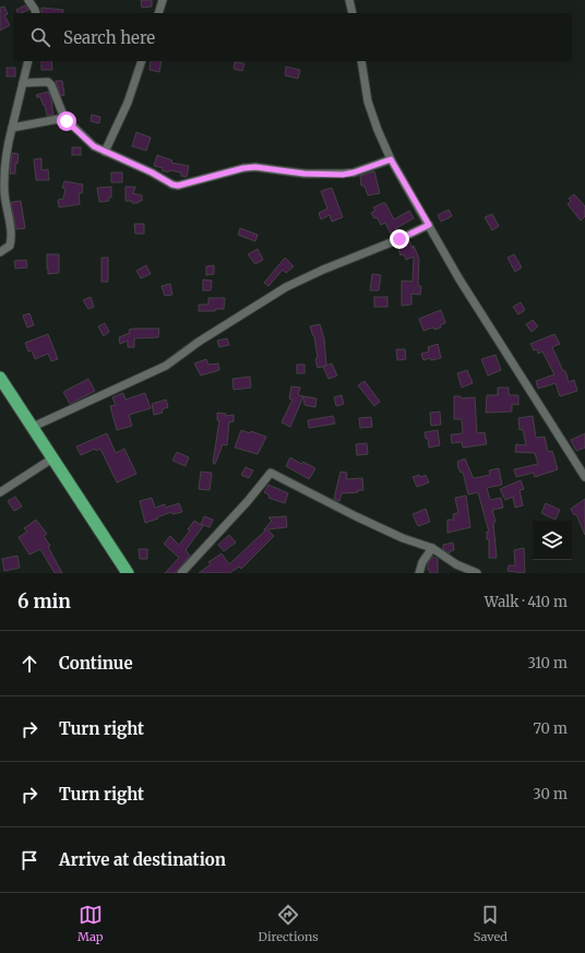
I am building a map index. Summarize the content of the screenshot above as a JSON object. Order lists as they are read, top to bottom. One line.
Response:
{"page":{"search":"Search here","heading":["6 min","Walk · 410 m"],"list":[["Continue","310 m"],["Turn right","70 m"],["Turn right","30 m"],"Arrive at destination"],"nav":["Map","Directions","Saved"]}}
